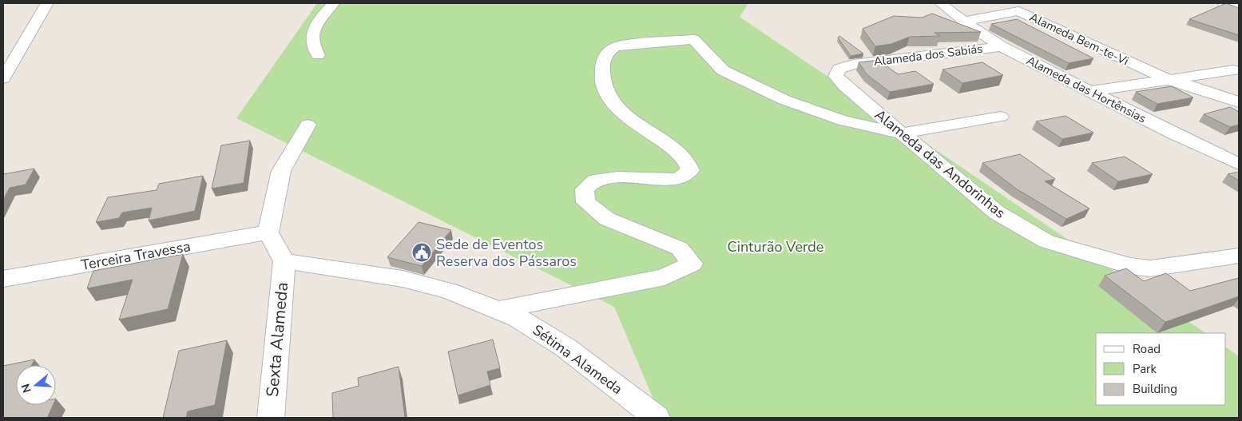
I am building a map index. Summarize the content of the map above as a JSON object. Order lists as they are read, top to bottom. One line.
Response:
{"streets":{"street":["Alameda Bem-te-Vi","Alameda dos Sabiás","Alameda das Hortênsias","Alameda das Andorinhas","Terceira Travessa","Sexta Alameda","Sétima Alameda"]},"crossings":[["Alameda Bem-te-Vi","Alameda das Hortênsias"],["Alameda dos Sabiás","Alameda das Hortênsias"],["Alameda dos Sabiás","Alameda das Andorinhas"],["Sexta Alameda","Sétima Alameda"]],"parks":["Cinturão Verde"],"places":{"public building":["Sede de Eventos Reserva dos Pássaros"]},"legend":["Road","Park","Building"],"north":"left"}
